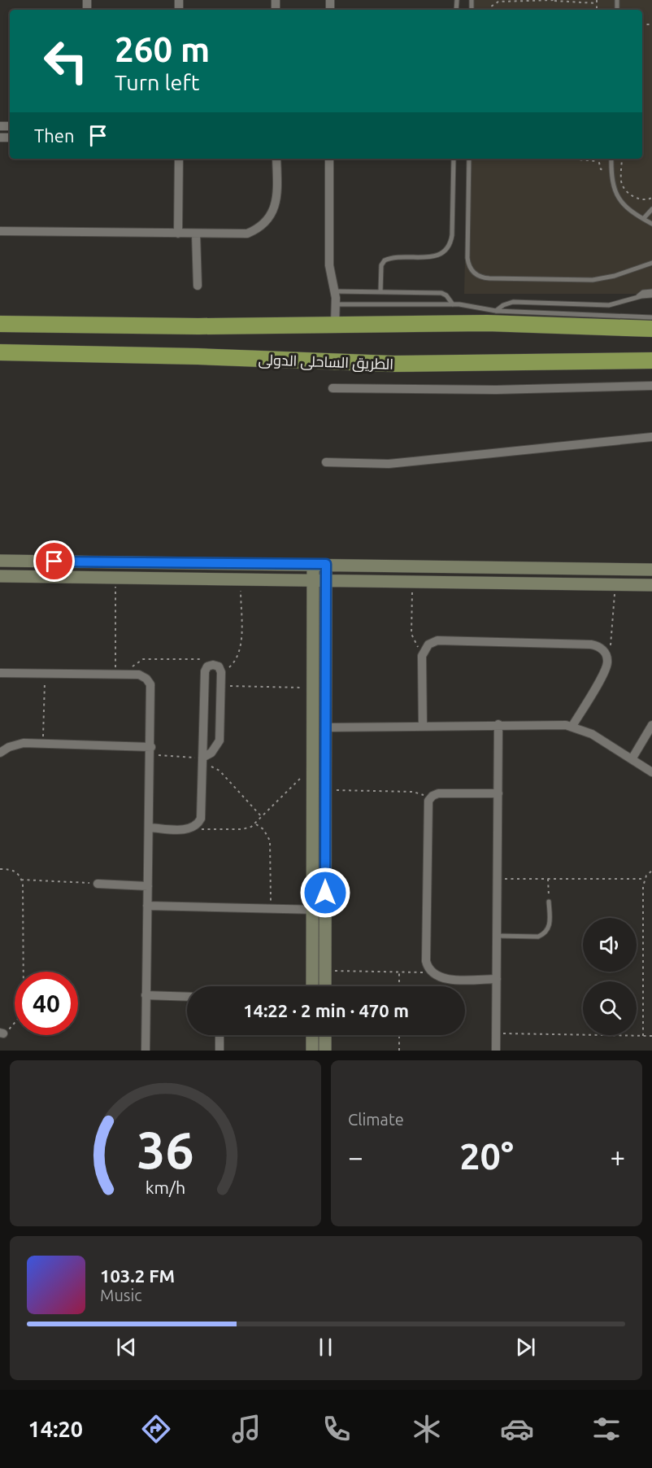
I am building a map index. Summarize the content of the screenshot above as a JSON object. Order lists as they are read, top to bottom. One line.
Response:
{"streets":{"highway":["الطريق الساحلى الدولى"]},"page":{"turn":["260 m","Turn left"],"then":"Then","limit":"40","trip":"14:22 · 2 min · 470 m","tile":"Climate","heat":["−","20°","+"],"song":["103.2 FM","Music"],"tabs":"14:20","gauge":["36","km/h"]}}
